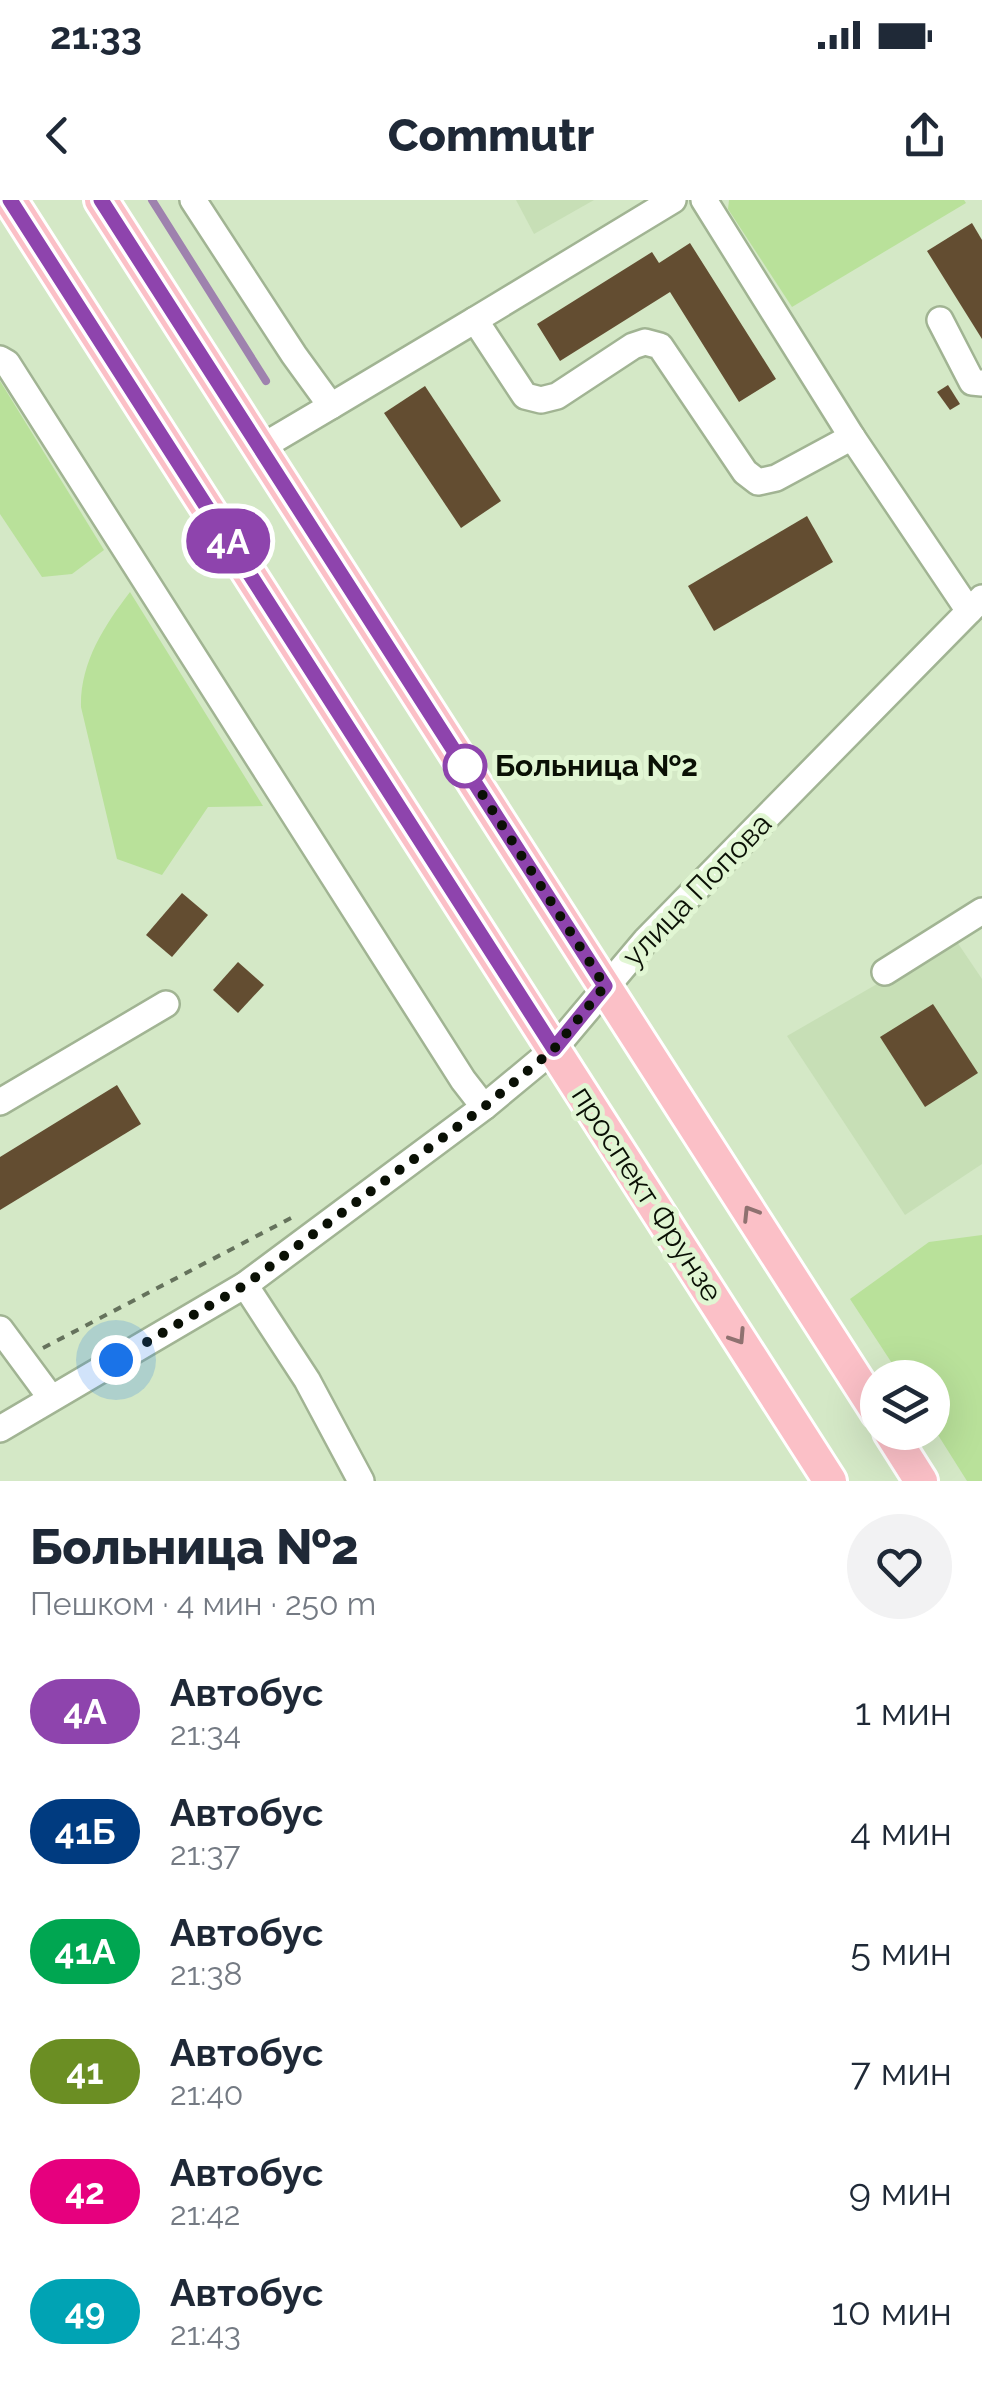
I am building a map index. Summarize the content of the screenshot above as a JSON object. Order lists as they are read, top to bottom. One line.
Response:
{"streets":{"main road":["проспект Фрунзе"],"street":["улица Попова"]},"crossings":[["улица Попова","проспект Фрунзе"]],"places":["Больница №2"],"lines":["bus line 4А"],"page":{"status":"21:33","header":"Commutr","on_map":"4А","heading":["Больница №2","Пешком · 4 мин · 250 m"],"list":[{"mark":"4А","name":"Автобус","note":"21:34","value":"1 мин"},{"mark":"41Б","name":"Автобус","note":"21:37","value":"4 мин"},{"mark":"41А","name":"Автобус","note":"21:38","value":"5 мин"},{"mark":"41","name":"Автобус","note":"21:40","value":"7 мин"},{"mark":"42","name":"Автобус","note":"21:42","value":"9 мин"},{"mark":"49","name":"Автобус","note":"21:43","value":"10 мин"}]}}
